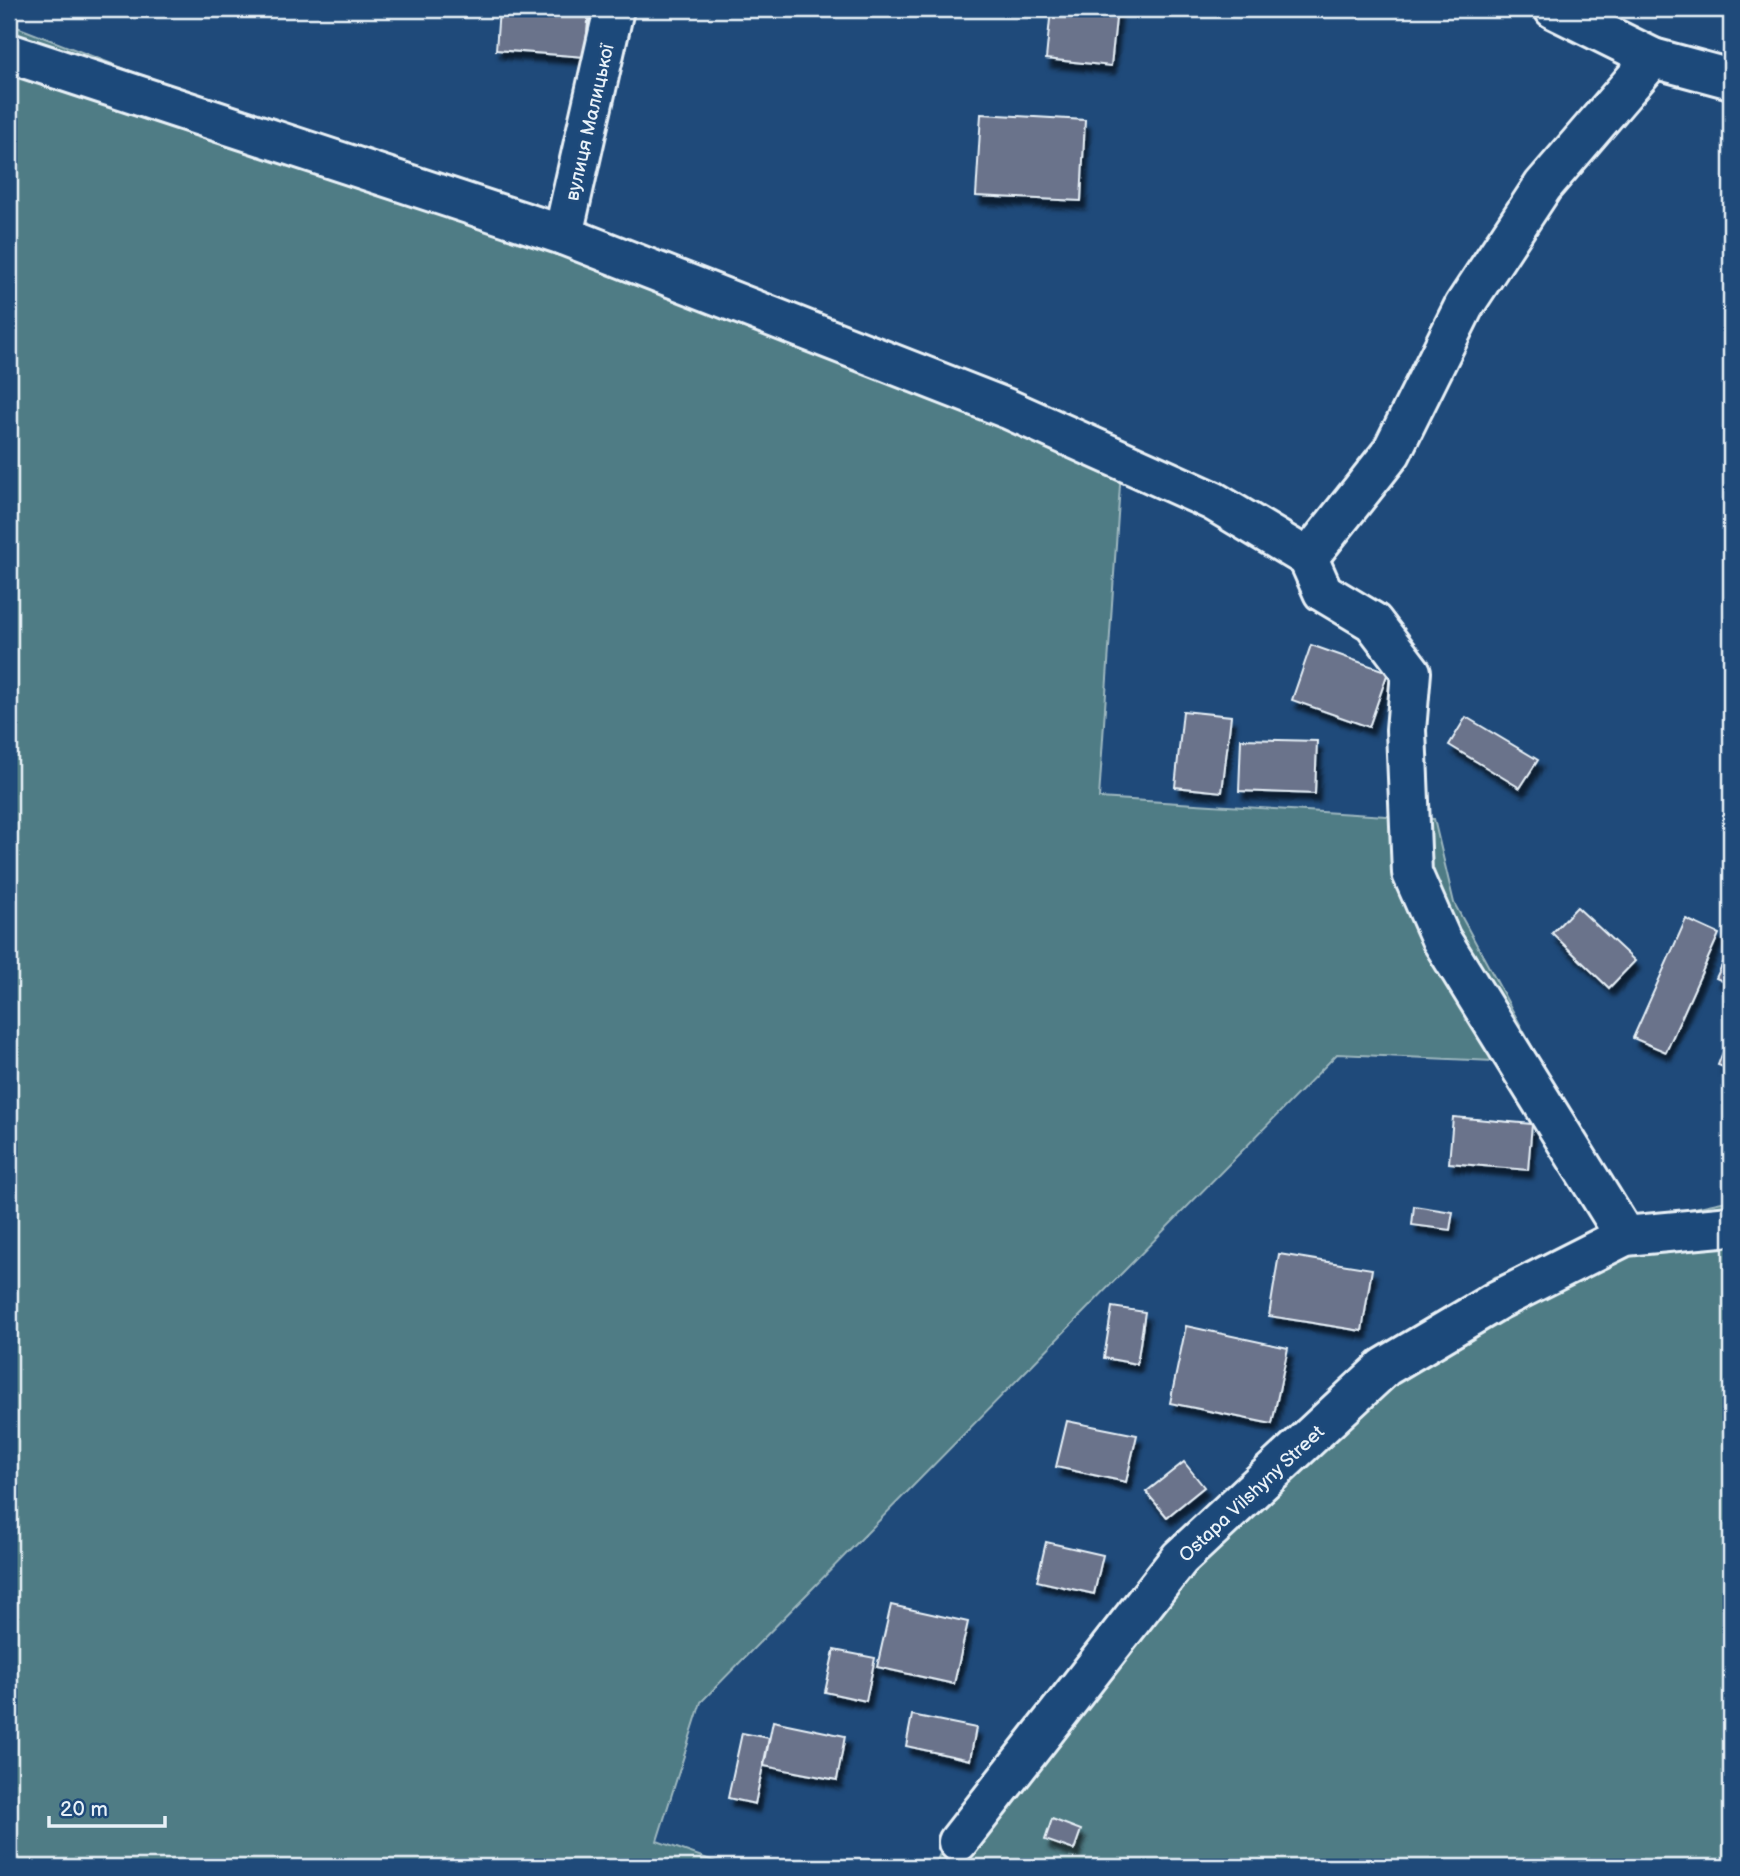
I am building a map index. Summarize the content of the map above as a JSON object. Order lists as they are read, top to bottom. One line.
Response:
{"streets":{"street":["вулиця Малицької","Ostapa Vilshyny Street"]},"scale_bar":"20 m"}
